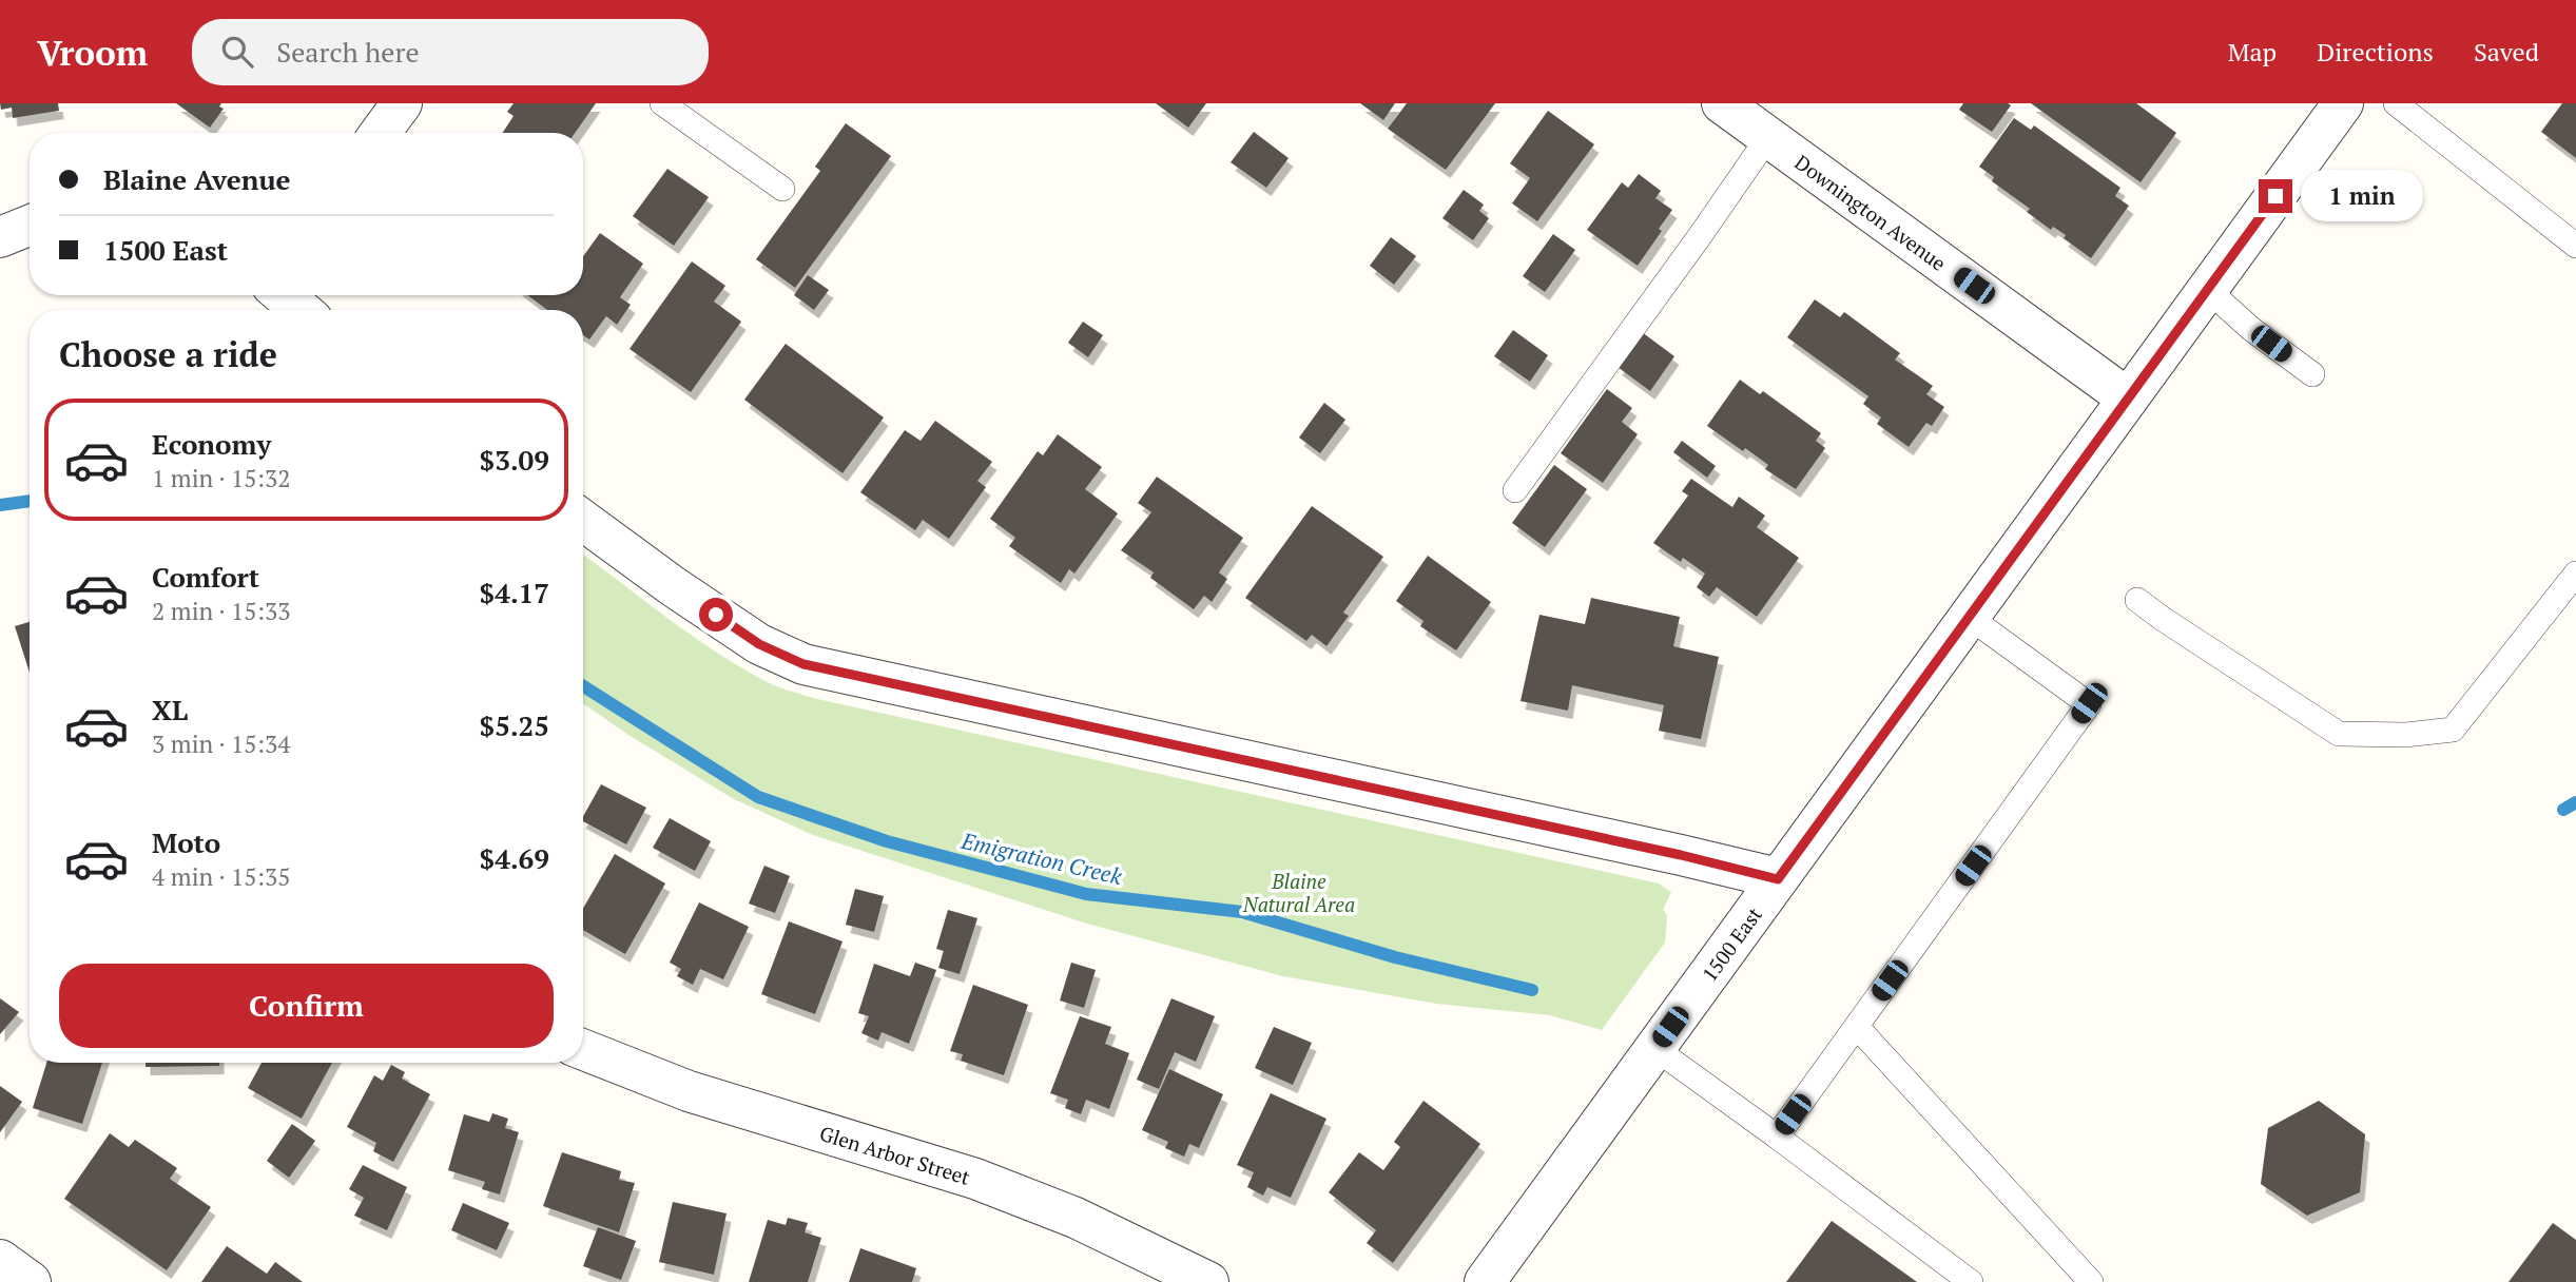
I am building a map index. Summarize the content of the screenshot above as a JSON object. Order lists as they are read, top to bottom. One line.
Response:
{"streets":{"street":["Downington Avenue","1500 East","Glen Arbor Street"]},"crossings":[["Downington Avenue","1500 East"]],"water":["Emigration Creek"],"parks":["Blaine Natural Area"],"page":{"header":"Vroom","search":"Search here","nav":["Map","Directions","Saved"],"banner":["Blaine Avenue","1500 East"],"bubble":"1 min","heading":"Choose a ride","list":[{"name":"Economy","note":"1 min · 15:32","value":"$3.09"},{"name":"Comfort","note":"2 min · 15:33","value":"$4.17"},{"name":"XL","note":"3 min · 15:34","value":"$5.25"},{"name":"Moto","note":"4 min · 15:35","value":"$4.69"}],"buttons":"Confirm"}}
